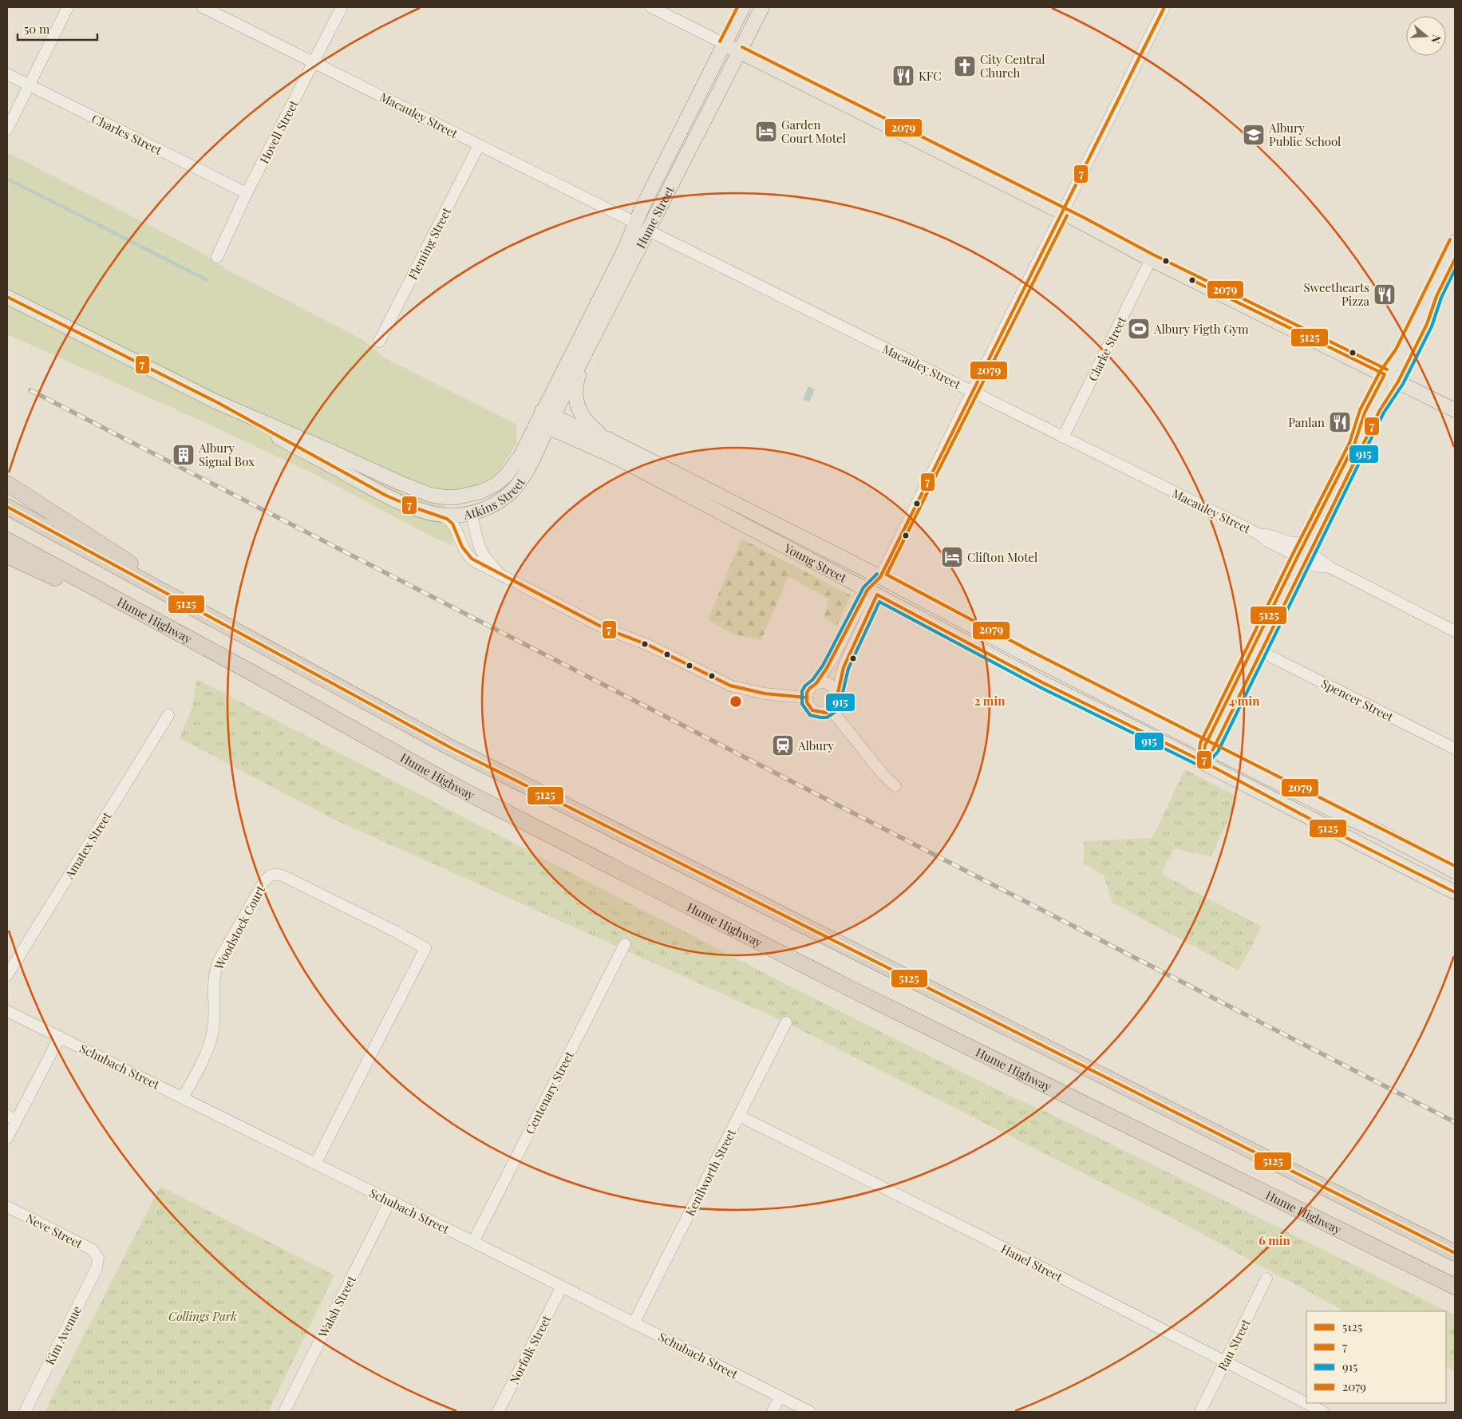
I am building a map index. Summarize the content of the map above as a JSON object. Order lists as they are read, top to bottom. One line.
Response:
{"streets":{"highway":["Hume Highway"],"main road":["Hume Street","Atkins Street","Young Street"],"street":["Macauley Street","Hovell Street","Charles Street","Fleming Street","Clarke Street","Spencer Street","Amatex Street","Woodstock Court","Schubach Street","Centenary Street","Kenilworth Street","Neve Street","Hanel Street","Walsh Street","Kim Avenue","Rau Street","Norfolk Street"]},"crossings":[["Macauley Street","Hovell Street"],["Macauley Street","Hume Street"],["Macauley Street","Fleming Street"],["Macauley Street","Clarke Street"],["Hovell Street","Charles Street"],["Hume Street","Atkins Street"],["Hume Street","Young Street"],["Atkins Street","Young Street"],["Woodstock Court","Schubach Street"],["Schubach Street","Centenary Street"],["Schubach Street","Kenilworth Street"],["Schubach Street","Walsh Street"],["Schubach Street","Norfolk Street"],["Kenilworth Street","Hanel Street"],["Neve Street","Kim Avenue"],["Hanel Street","Rau Street"]],"parks":["Collings Park"],"places":{"church":["City Central Church"],"restaurant":["KFC","Sweethearts Pizza","Panlan"],"hotel":["Garden Court Motel","Clifton Motel"],"school or university":["Albury Public School"],"sports":["Albury Figth Gym"],"building":["Albury Signal Box"],"station":["Albury"]},"lines":["transit line 7","transit line 2079","transit line 915","transit line 5125"],"legend":["5125","7","915","2079"],"scale_bar":"50 m","north":"right","rings":["2 min","4 min","6 min"]}
